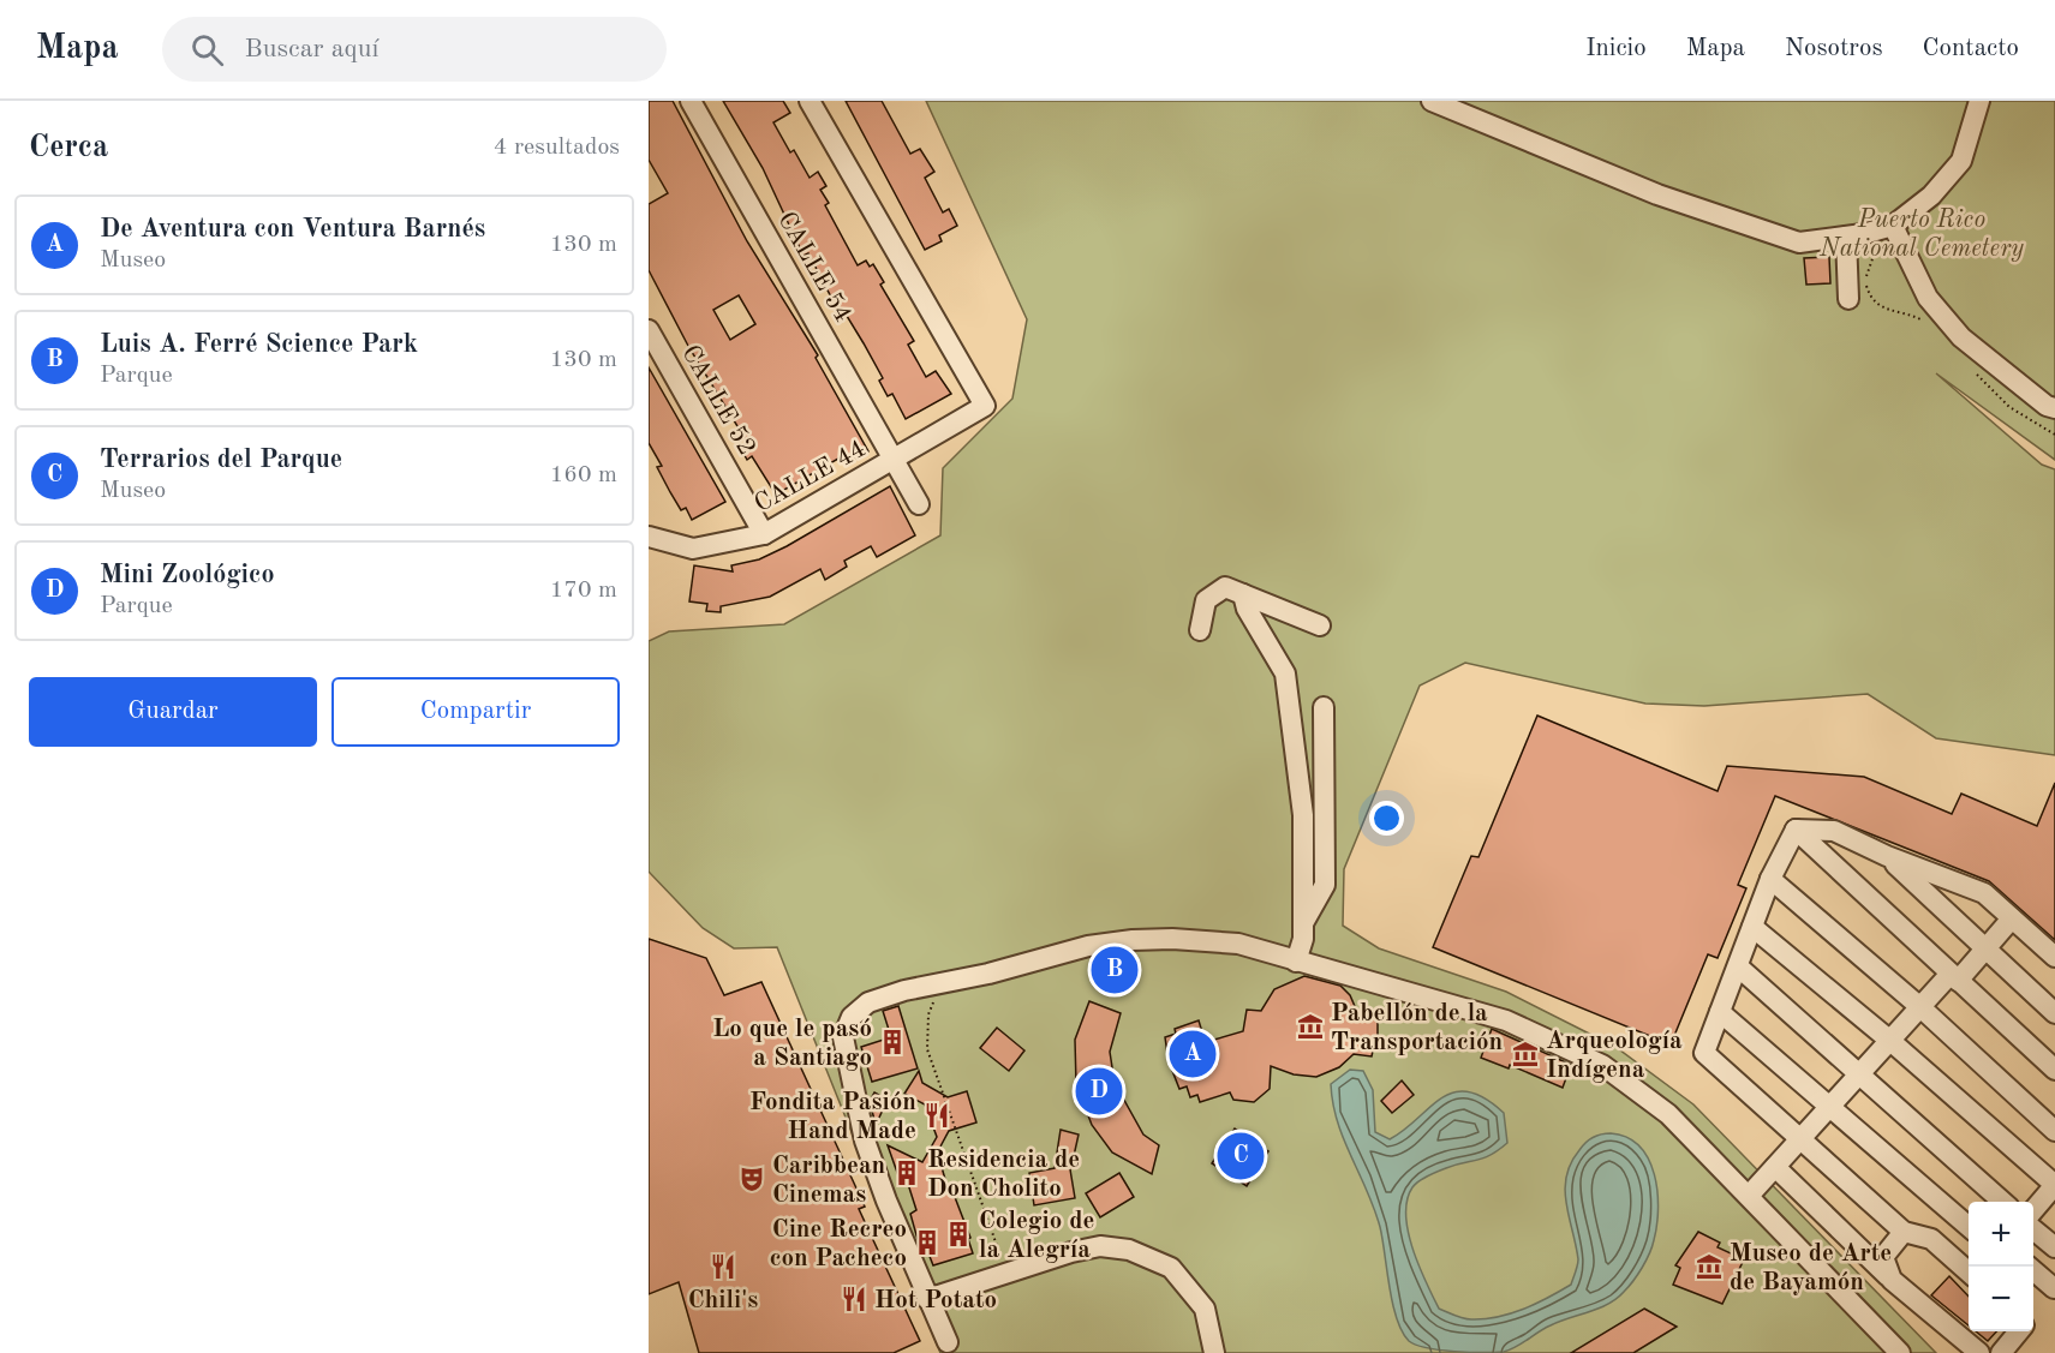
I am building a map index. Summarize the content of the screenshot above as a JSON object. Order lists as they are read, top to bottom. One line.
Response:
{"streets":{"street":["CALLE 54","CALLE 52","CALLE 44"]},"crossings":[["CALLE 54","CALLE 44"],["CALLE 52","CALLE 44"]],"parks":["Puerto Rico National Cemetery"],"places":{"museum":["Pabellón de la Transportación","Arqueología Indígena","Museo de Arte de Bayamón"],"building":["Lo que le pasó a Santiago","Residencia de Don Cholito","Colegio de la Alegría","Cine Recreo con Pacheco"],"restaurant":["Fondita Pasión Hand Made","Chili's","Hot Potato"],"theatre":["Caribbean Cinemas"]},"page":{"header":"Mapa","search":"Buscar aquí","nav":["Inicio","Mapa","Nosotros","Contacto"],"heading":["Cerca","4 resultados"],"list":[{"mark":"A","name":"De Aventura con Ventura Barnés","note":"Museo","value":"130 m"},{"mark":"B","name":"Luis A. Ferré Science Park","note":"Parque","value":"130 m"},{"mark":"C","name":"Terrarios del Parque","note":"Museo","value":"160 m"},{"mark":"D","name":"Mini Zoológico","note":"Parque","value":"170 m"}],"buttons":["Guardar","Compartir"],"pins":["B","A","D","C"],"map_buttons":["+","−"]}}
